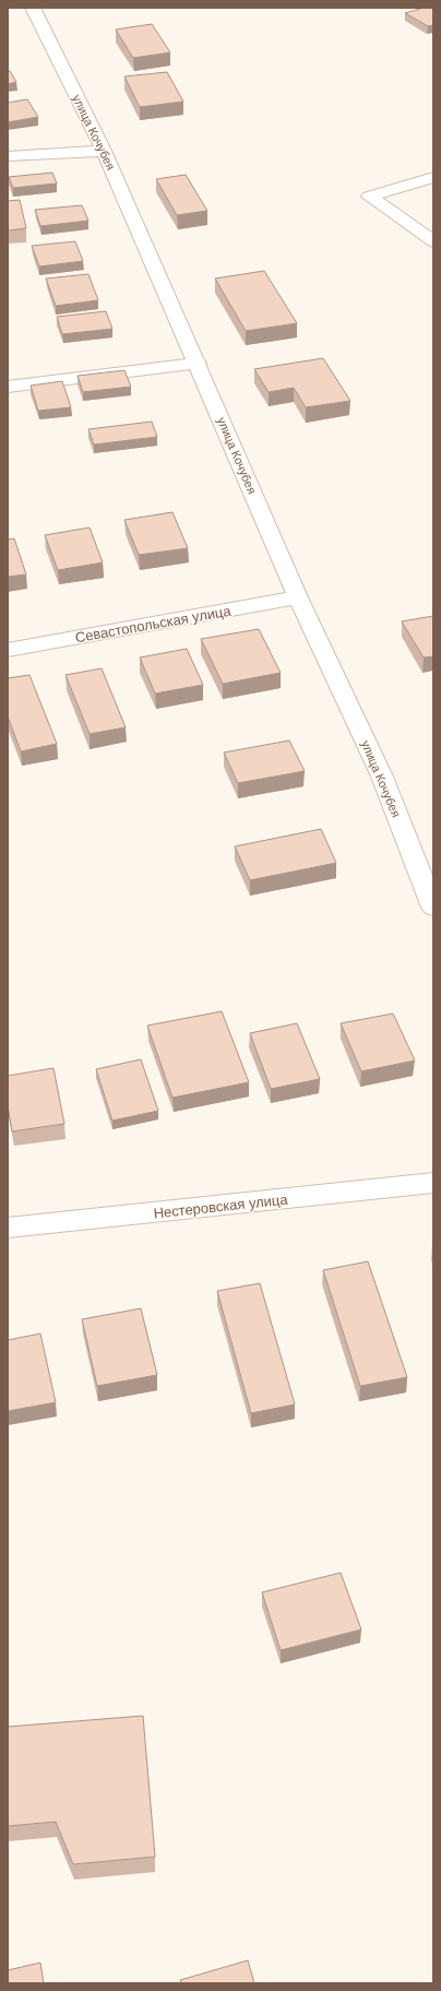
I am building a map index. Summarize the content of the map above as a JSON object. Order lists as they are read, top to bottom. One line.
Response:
{"streets":{"street":["улица Кочубея","Севастопольская улица","Нестеровская улица"]},"crossings":[["улица Кочубея","Севастопольская улица"]]}
